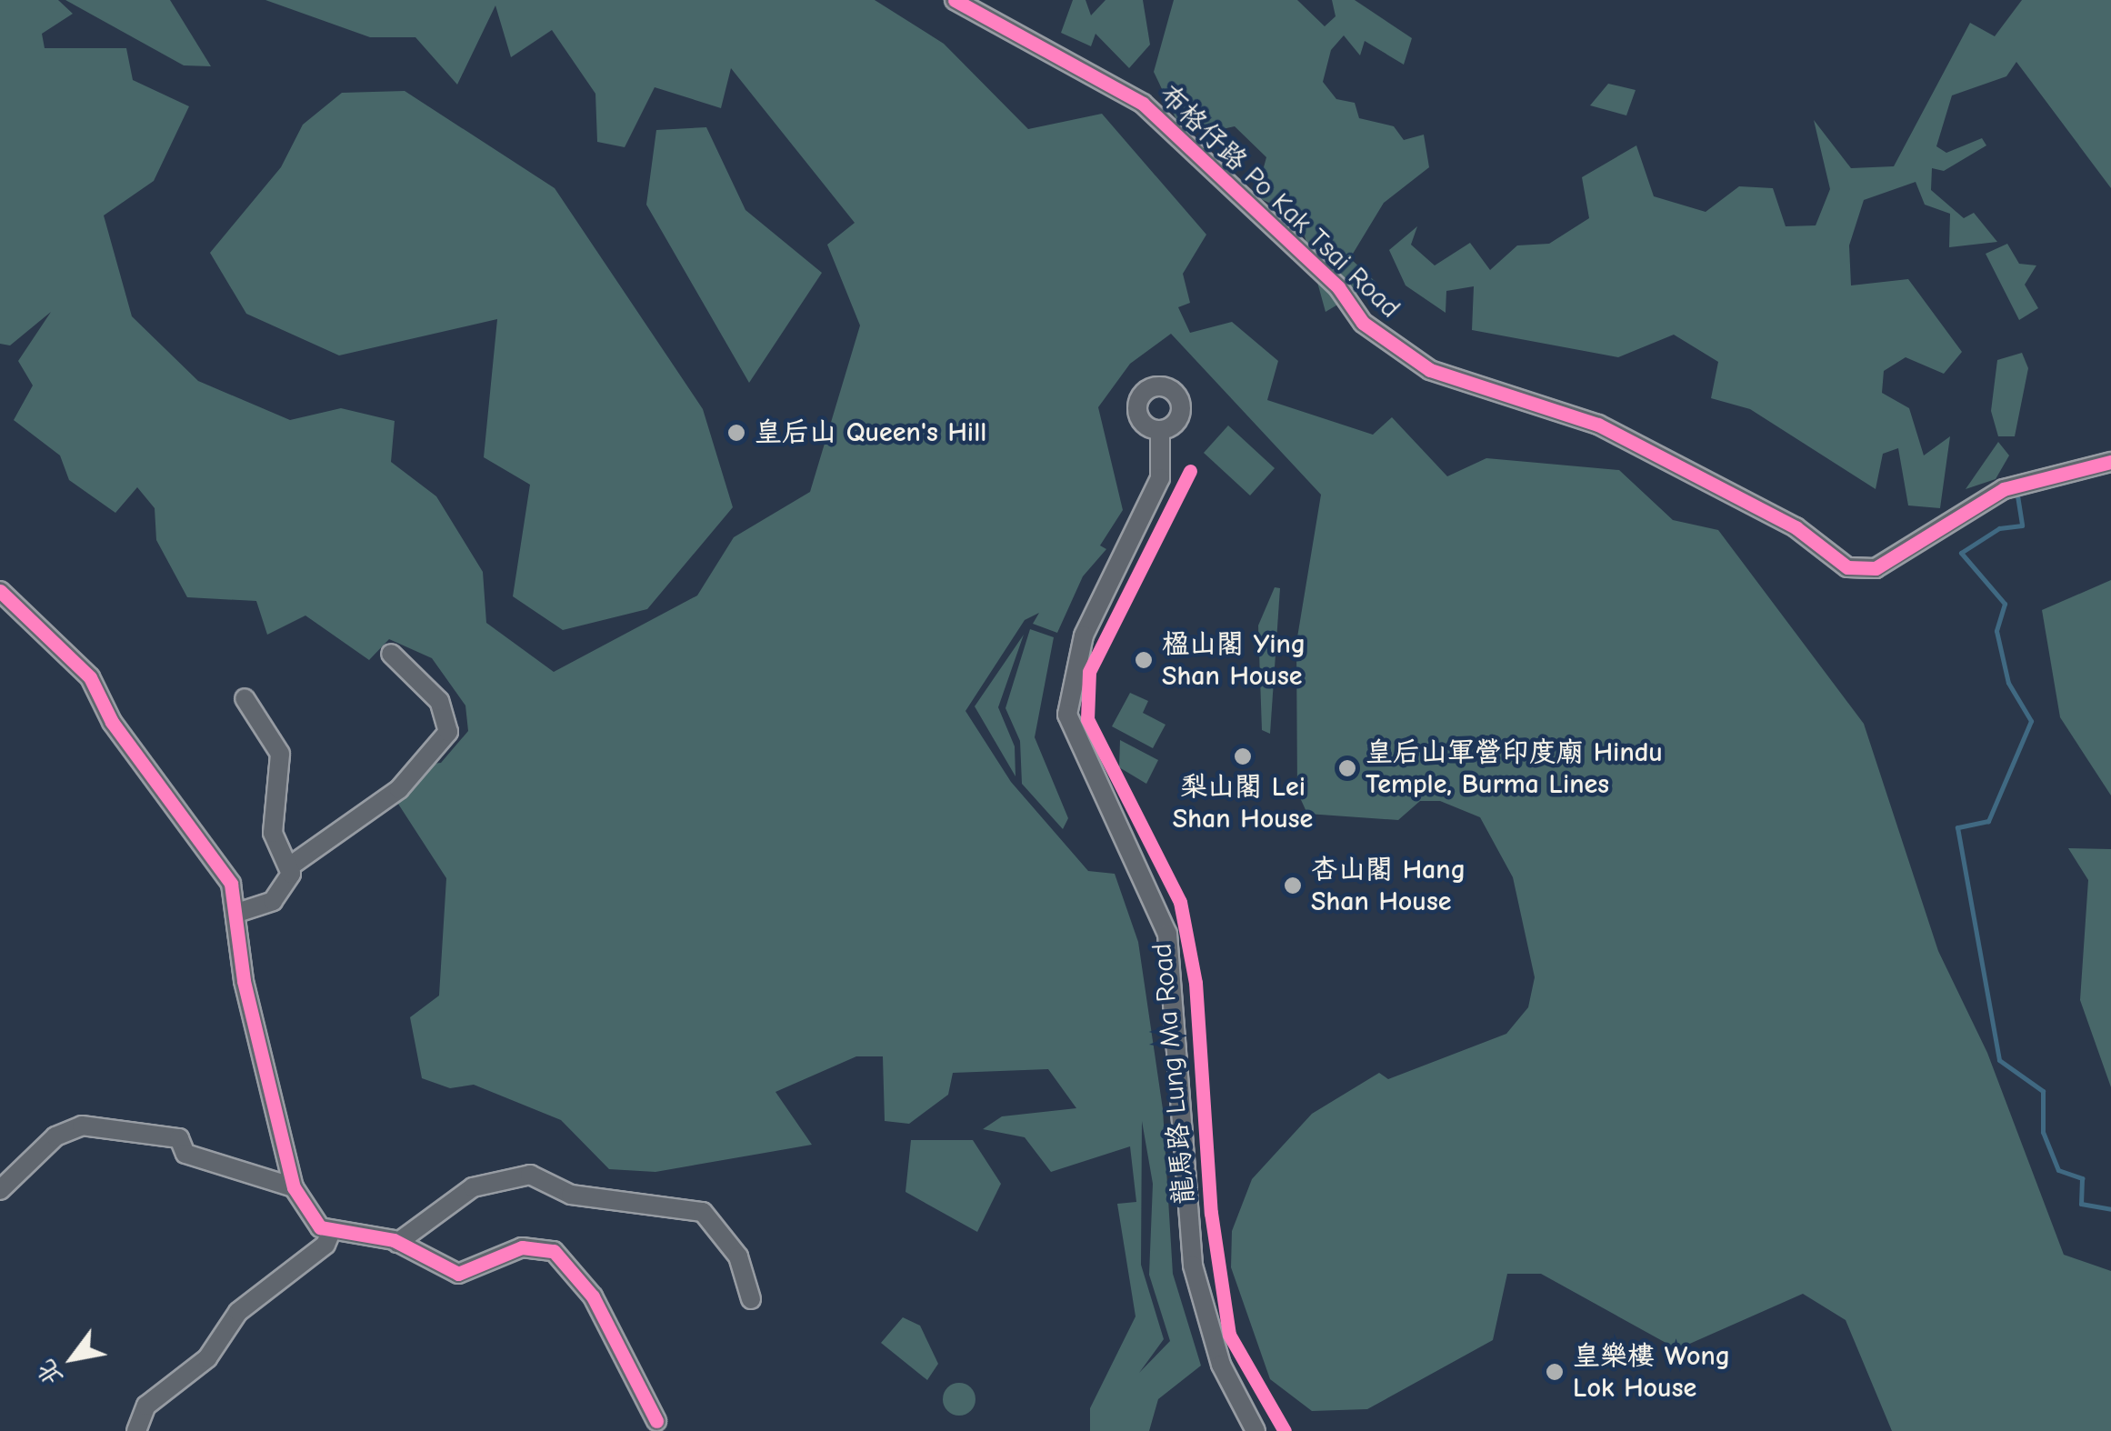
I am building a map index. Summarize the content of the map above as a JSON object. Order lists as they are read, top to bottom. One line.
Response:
{"streets":{"street":["布格仔路 Po Kak Tsai Road","龍馬路 Lung Ma Road"]},"places":["皇后山 Queen's Hill","楹山閣 Ying Shan House","梨山閣 Lei Shan House","皇后山軍營印度廟 Hindu Temple, Burma Lines","杏山閣 Hang Shan House","皇樂樓 Wong Lok House"],"north":"bottom left"}
